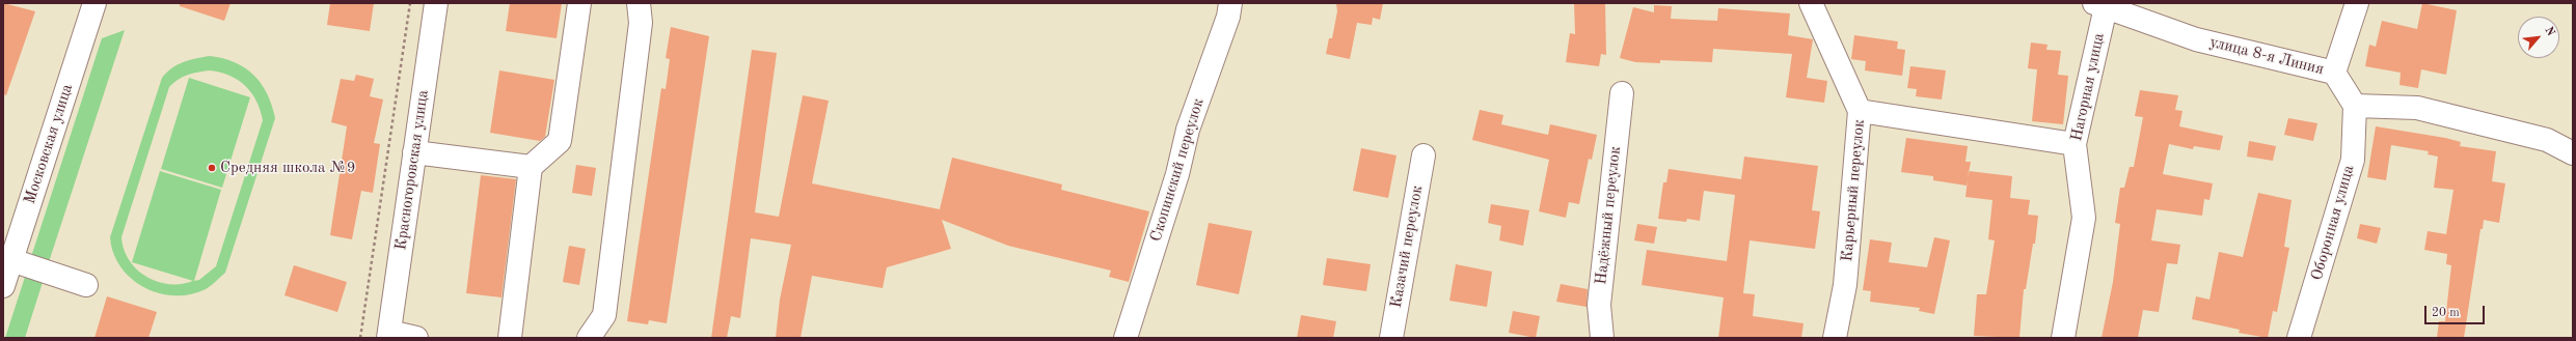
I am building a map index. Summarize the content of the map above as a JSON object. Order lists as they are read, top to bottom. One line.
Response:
{"streets":{"street":["улица 8-я Линия","Нагорная улица","Московская улица","Красногоровская улица","Скопинский переулок","Карьерный переулок","Надёжный переулок","Оборонная улица","Казачий переулок"]},"crossings":[["улица 8-я Линия","Нагорная улица"],["улица 8-я Линия","Оборонная улица"]],"places":["Средняя школа №9"],"scale_bar":"20 m","north":"top right"}
